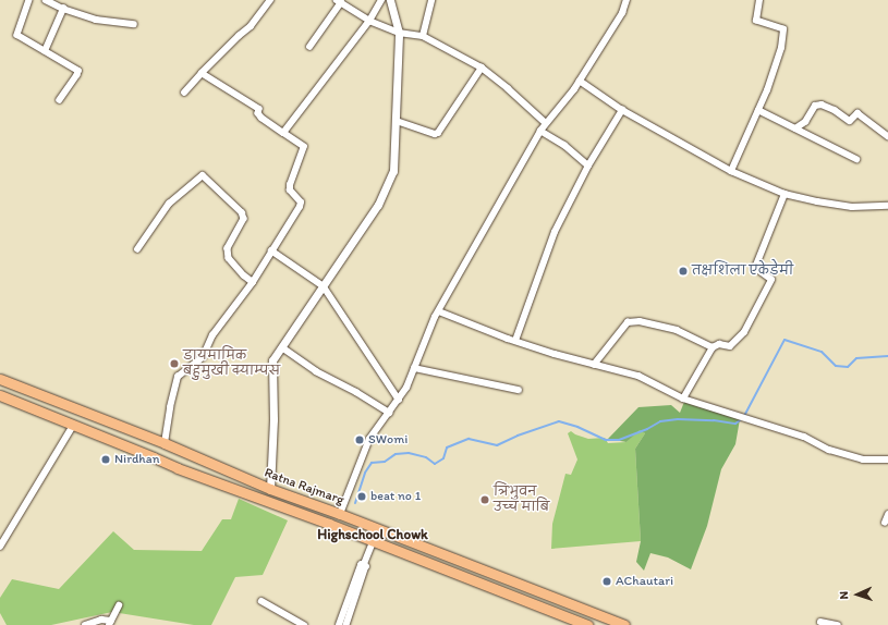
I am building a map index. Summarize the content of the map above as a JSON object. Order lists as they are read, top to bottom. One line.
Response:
{"streets":{"highway":["Ratna Rajmarg"]},"districts":["Highschool Chowk"],"places":["तक्षशिला एकेडेमी","डायमामिक बहुमुखी क्याम्पस","SWomi","Nirdhan","beat no 1","त्रिभुवन उच्च माबि","AChautari"],"north":"left"}
